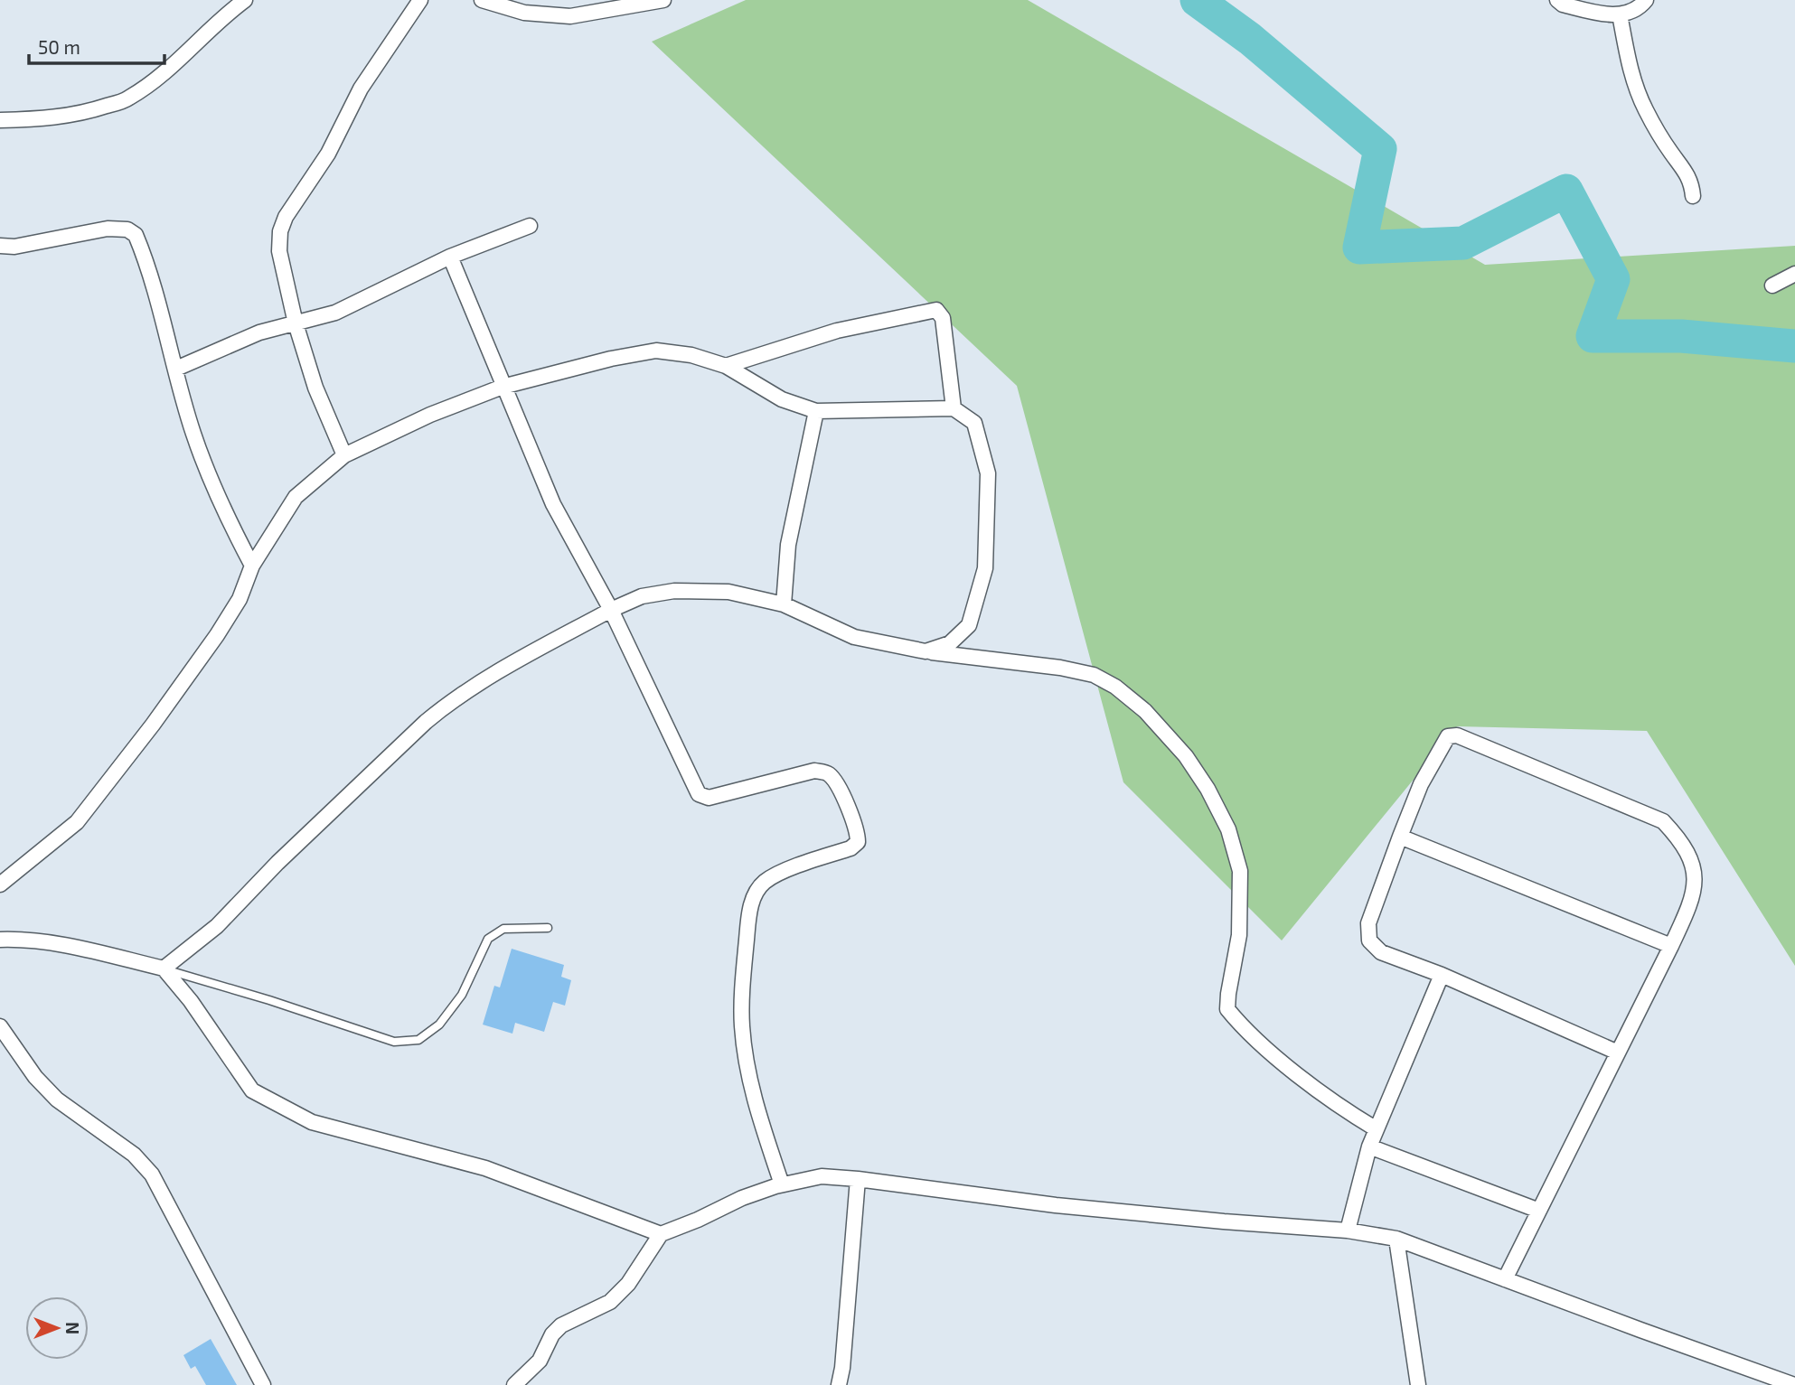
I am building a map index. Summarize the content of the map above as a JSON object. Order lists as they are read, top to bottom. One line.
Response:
{"scale_bar":"50 m","north":"right"}
